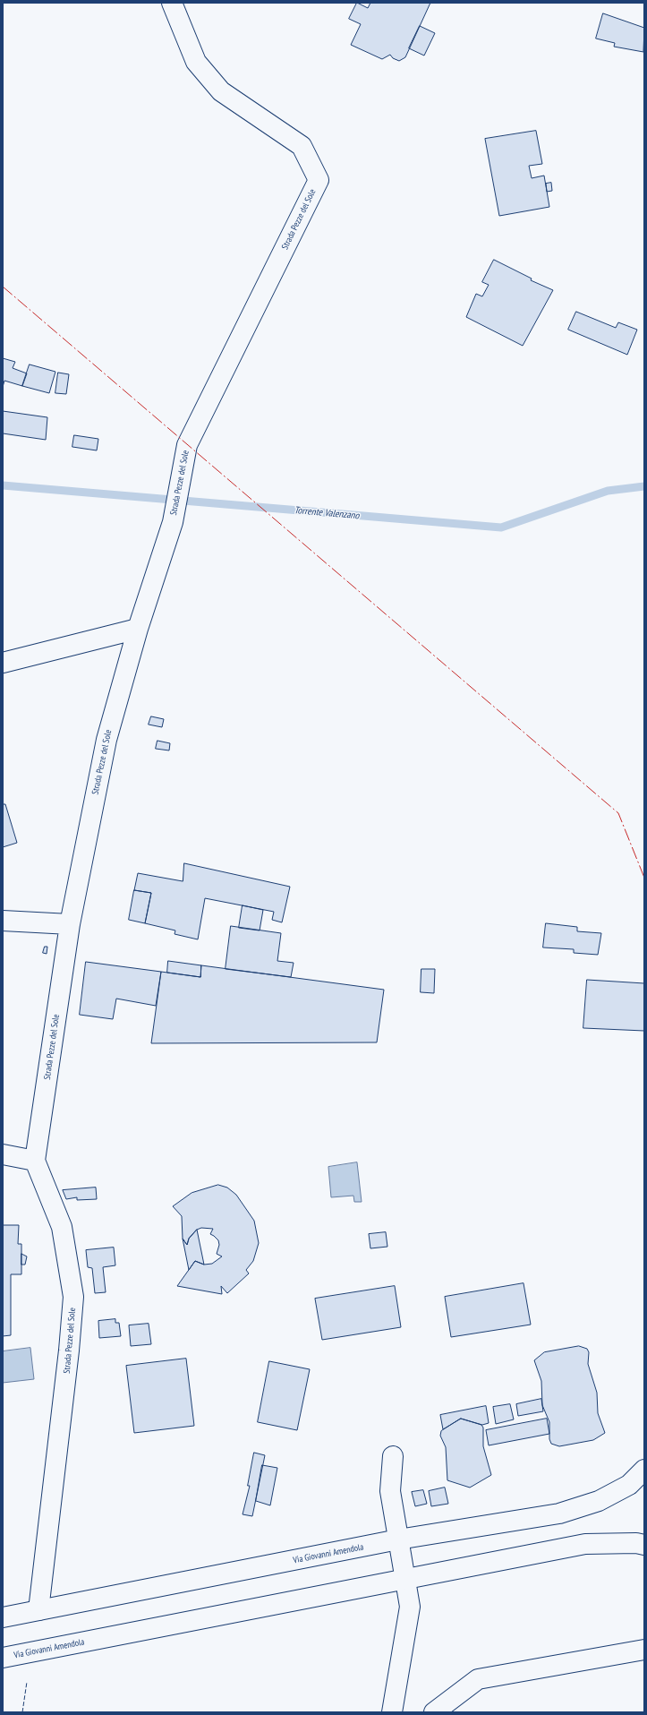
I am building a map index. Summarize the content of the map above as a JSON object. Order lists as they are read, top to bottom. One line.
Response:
{"streets":{"street":["Strada Pezze del Sole","Via Giovanni Amendola"]},"crossings":[["Strada Pezze del Sole","Via Giovanni Amendola"]],"water":["Torrente Valenzano"]}
